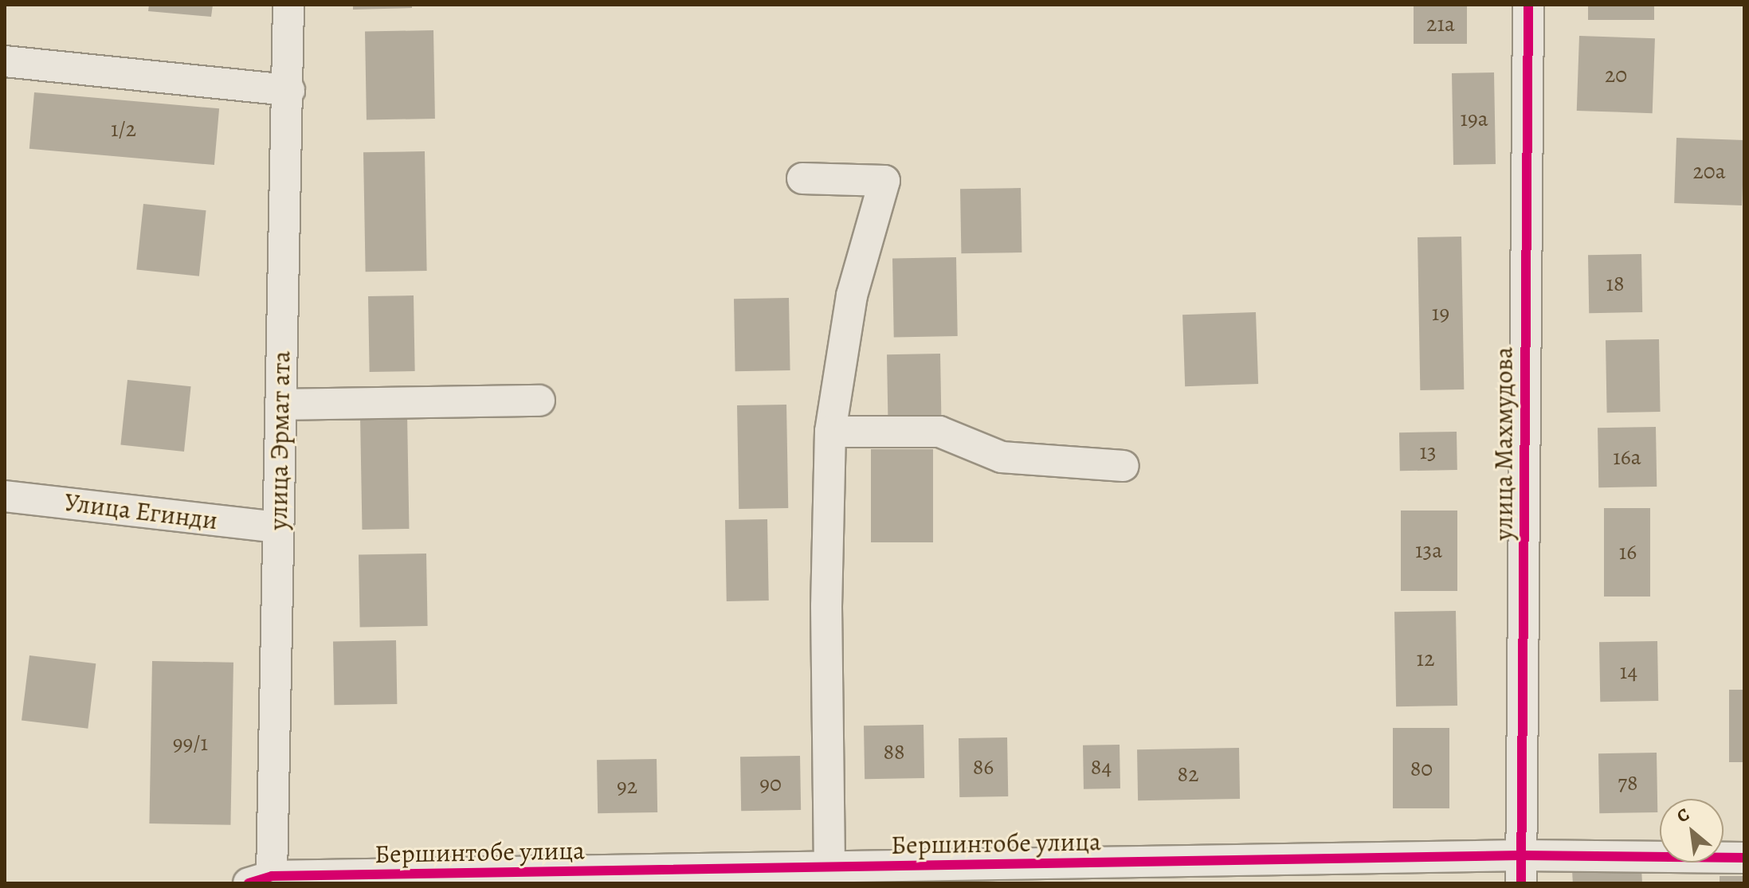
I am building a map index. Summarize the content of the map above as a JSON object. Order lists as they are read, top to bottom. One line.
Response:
{"streets":{"street":["улица Эрмат ата","улица Махмудова","Улица Егинди","Бершинтобе улица"]},"crossings":[["улица Эрмат ата","Улица Егинди"],["улица Эрмат ата","Бершинтобе улица"],["улица Махмудова","Бершинтобе улица"]],"house_numbers":["21а","20","19а","1/2","20а","18","19","13","16а","13а","16","12","14","99/1","88","86","84","80","82","78","90","92"],"north":"top left"}
